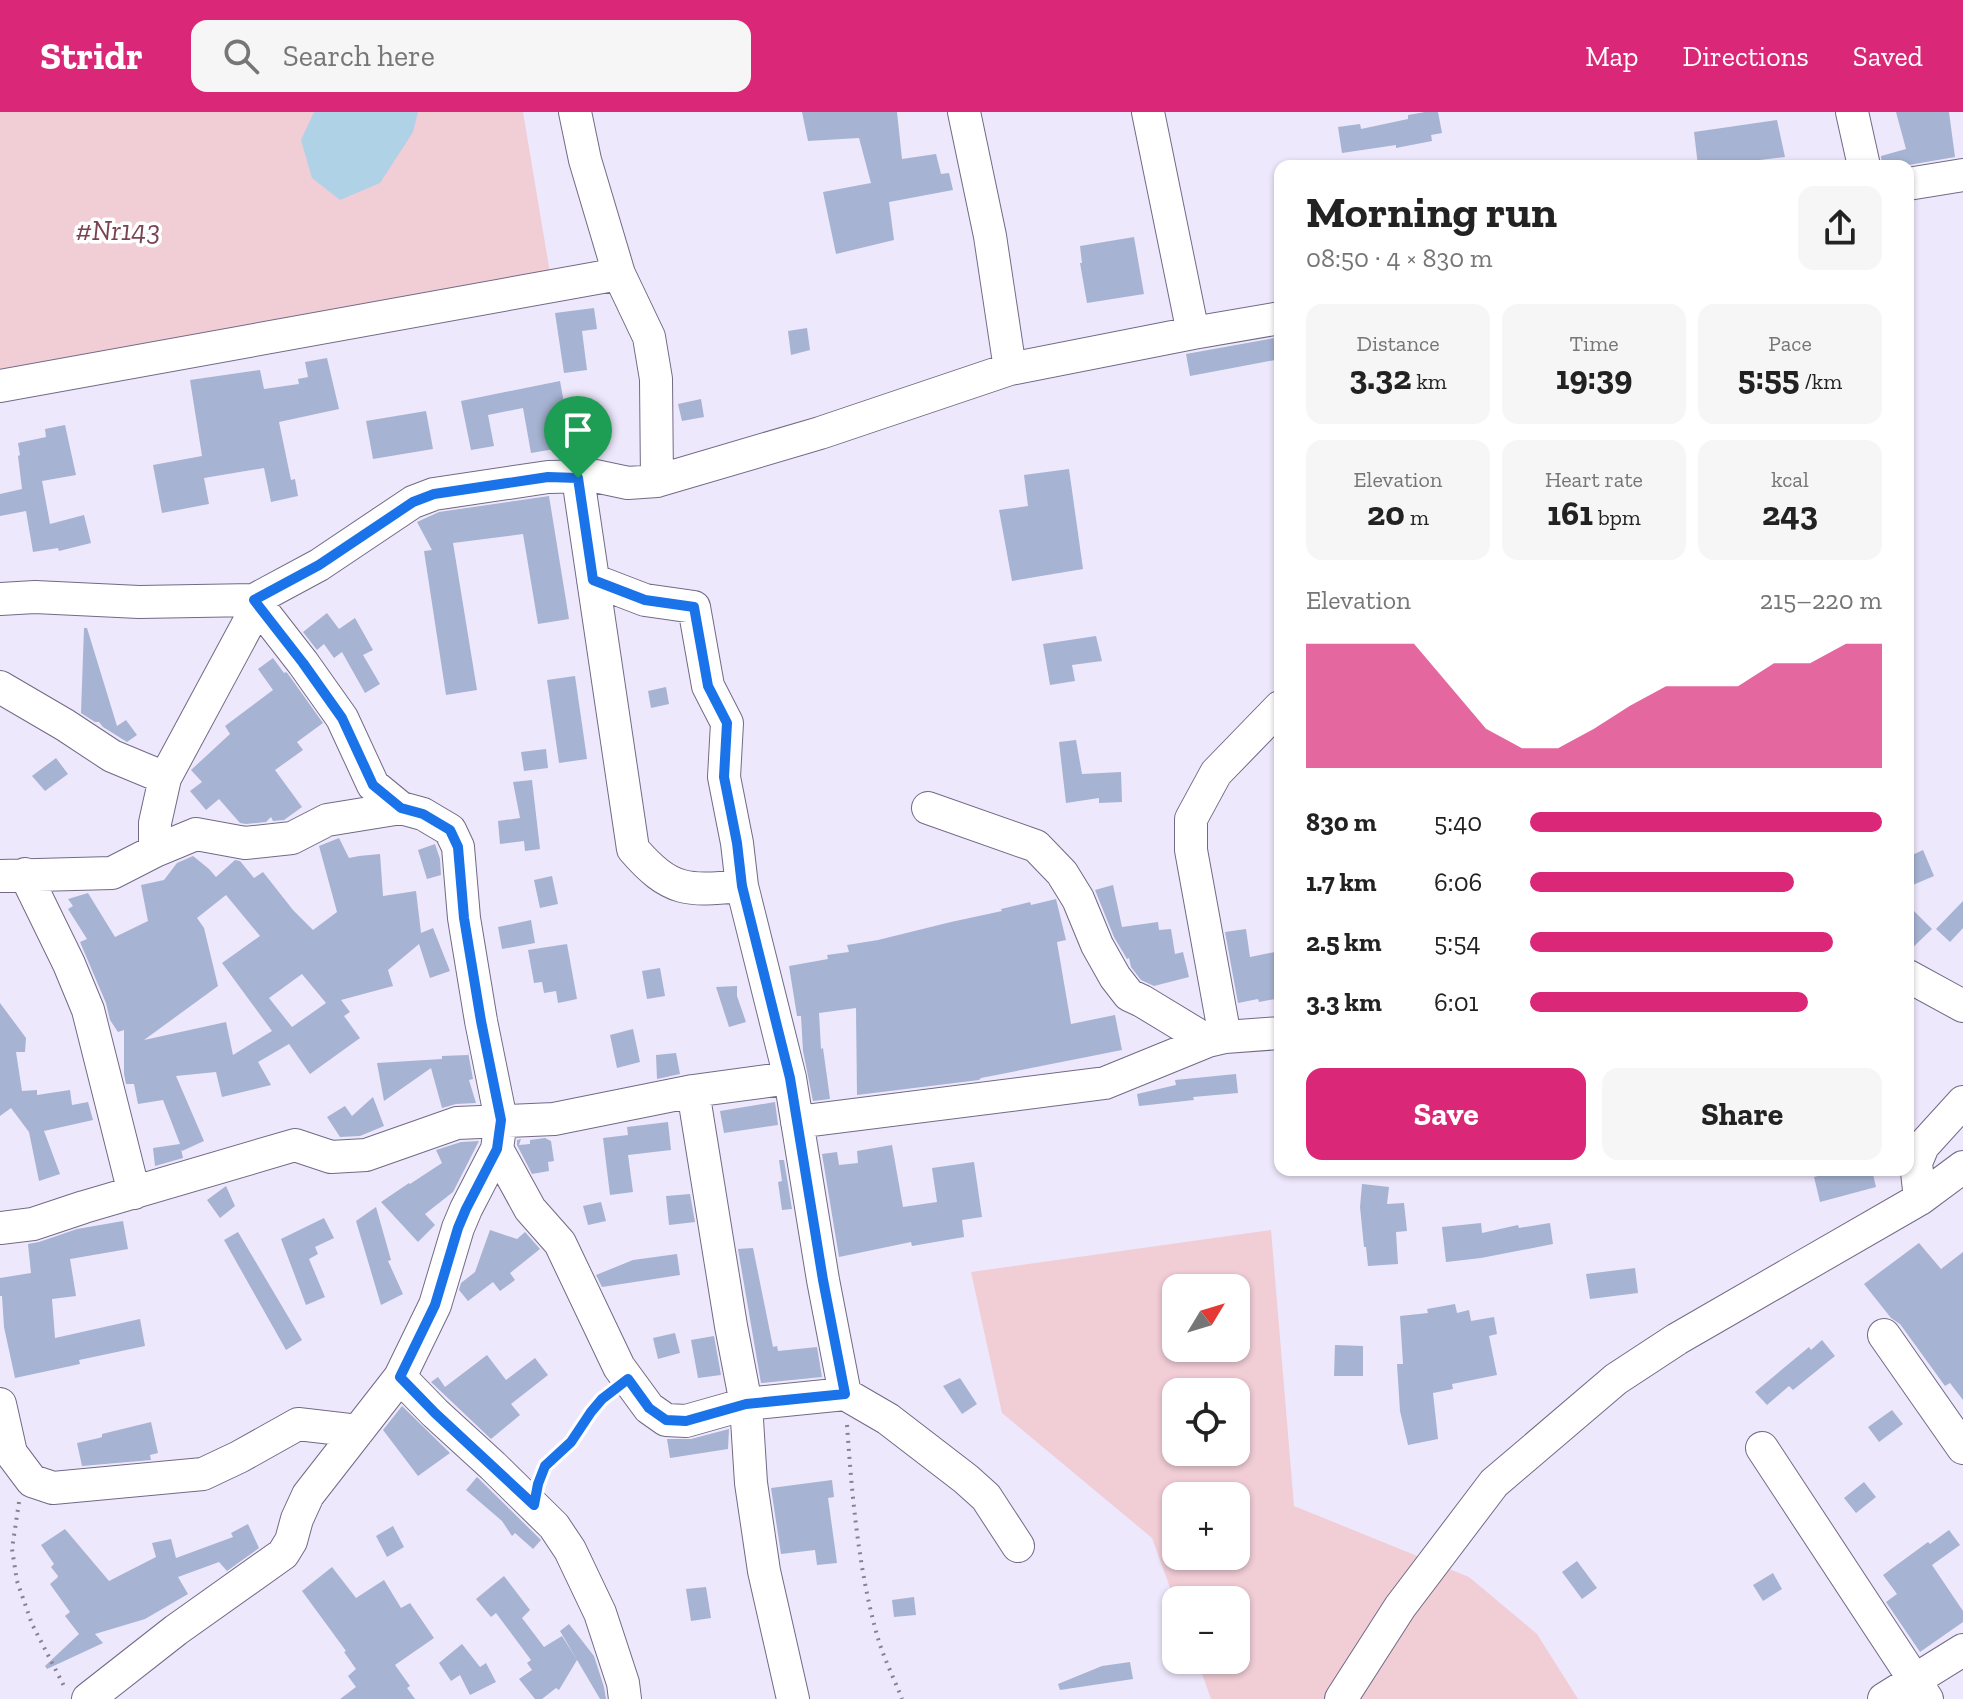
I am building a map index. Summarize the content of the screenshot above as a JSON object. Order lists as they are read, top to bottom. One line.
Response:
{"parks":["#Nr143"],"north":"top right","page":{"header":"Stridr","search":"Search here","nav":["Map","Directions","Saved"],"heading":["Morning run","08:50 · 4 × 830 m"],"stats":[["Distance","3.32 km"],["Time","19:39"],["Pace","5:55 /km"],["Elevation","20 m"],["Heart rate","161 bpm"],["kcal","243"]],"chart":["Elevation","215–220 m"],"list":[{"name":"830 m","note":"5:40"},{"name":"1.7 km","note":"6:06"},{"name":"2.5 km","note":"5:54"},{"name":"3.3 km","note":"6:01"}],"buttons":["Save","Share"],"map_buttons":["+","−"]}}
